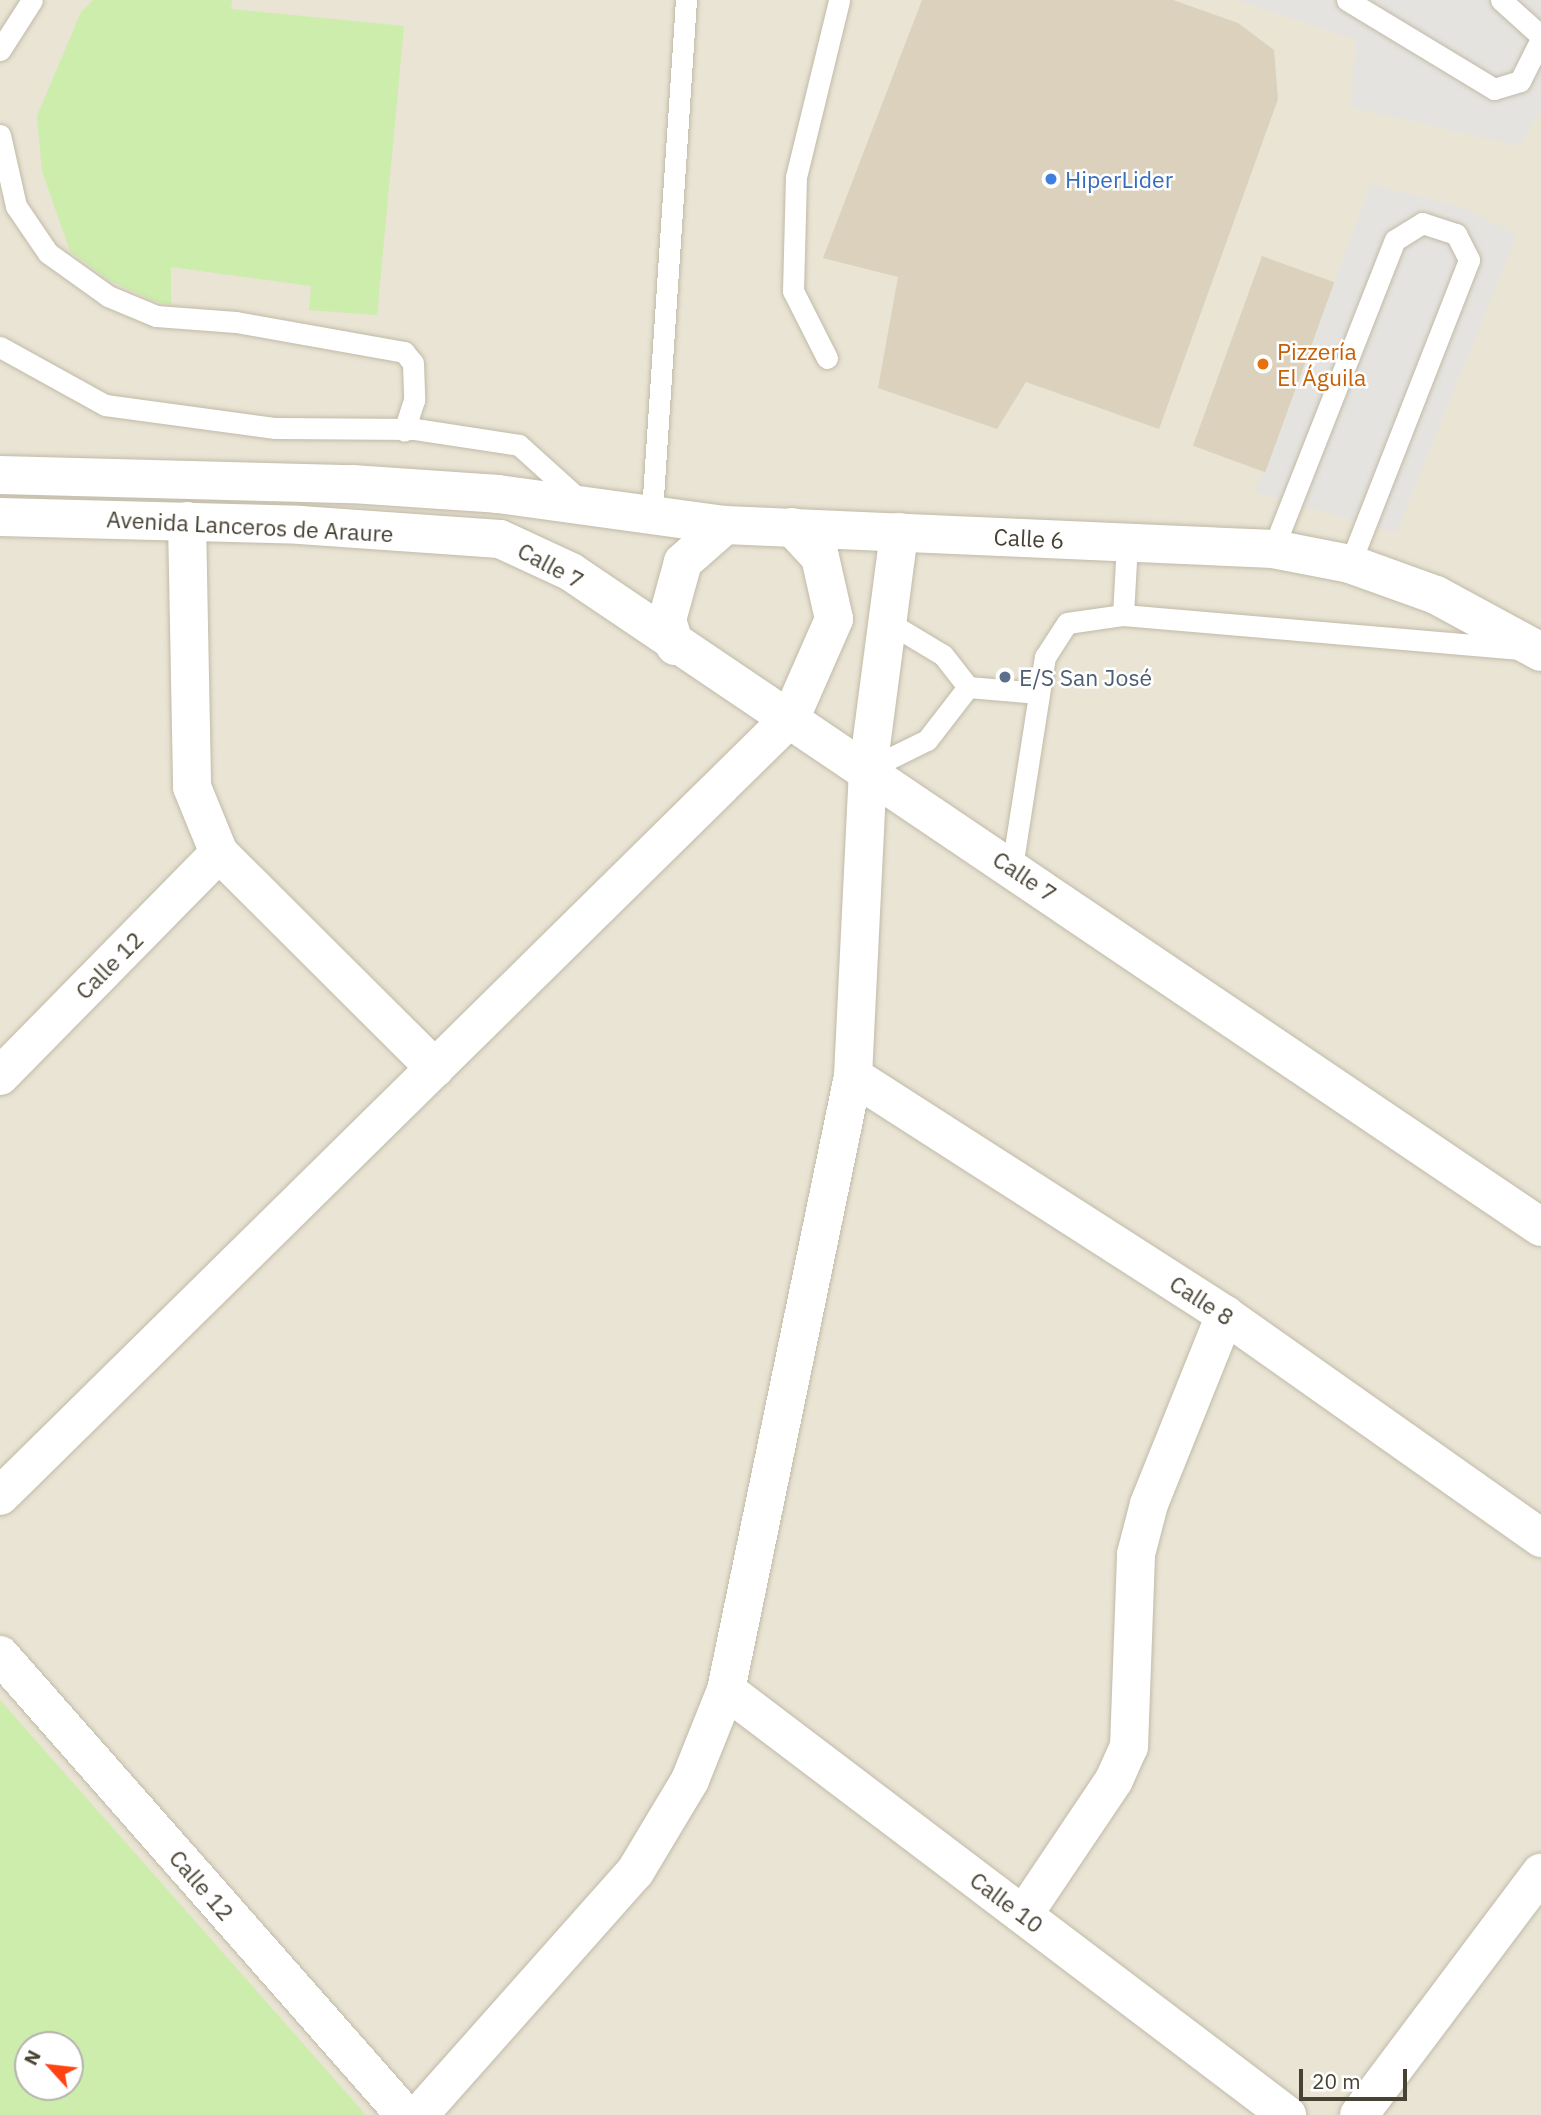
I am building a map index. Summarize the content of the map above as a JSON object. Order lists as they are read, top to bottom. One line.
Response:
{"streets":{"street":["Avenida Lanceros de Araure","Calle 6","Calle 7","Calle 12","Calle 8","Calle 10"]},"crossings":[["Avenida Lanceros de Araure","Calle 6"],["Avenida Lanceros de Araure","Calle 7"],["Calle 6","Calle 7"]],"places":["HiperLider","Pizzería El Águila","E/S San José"],"scale_bar":"20 m","north":"top left"}
